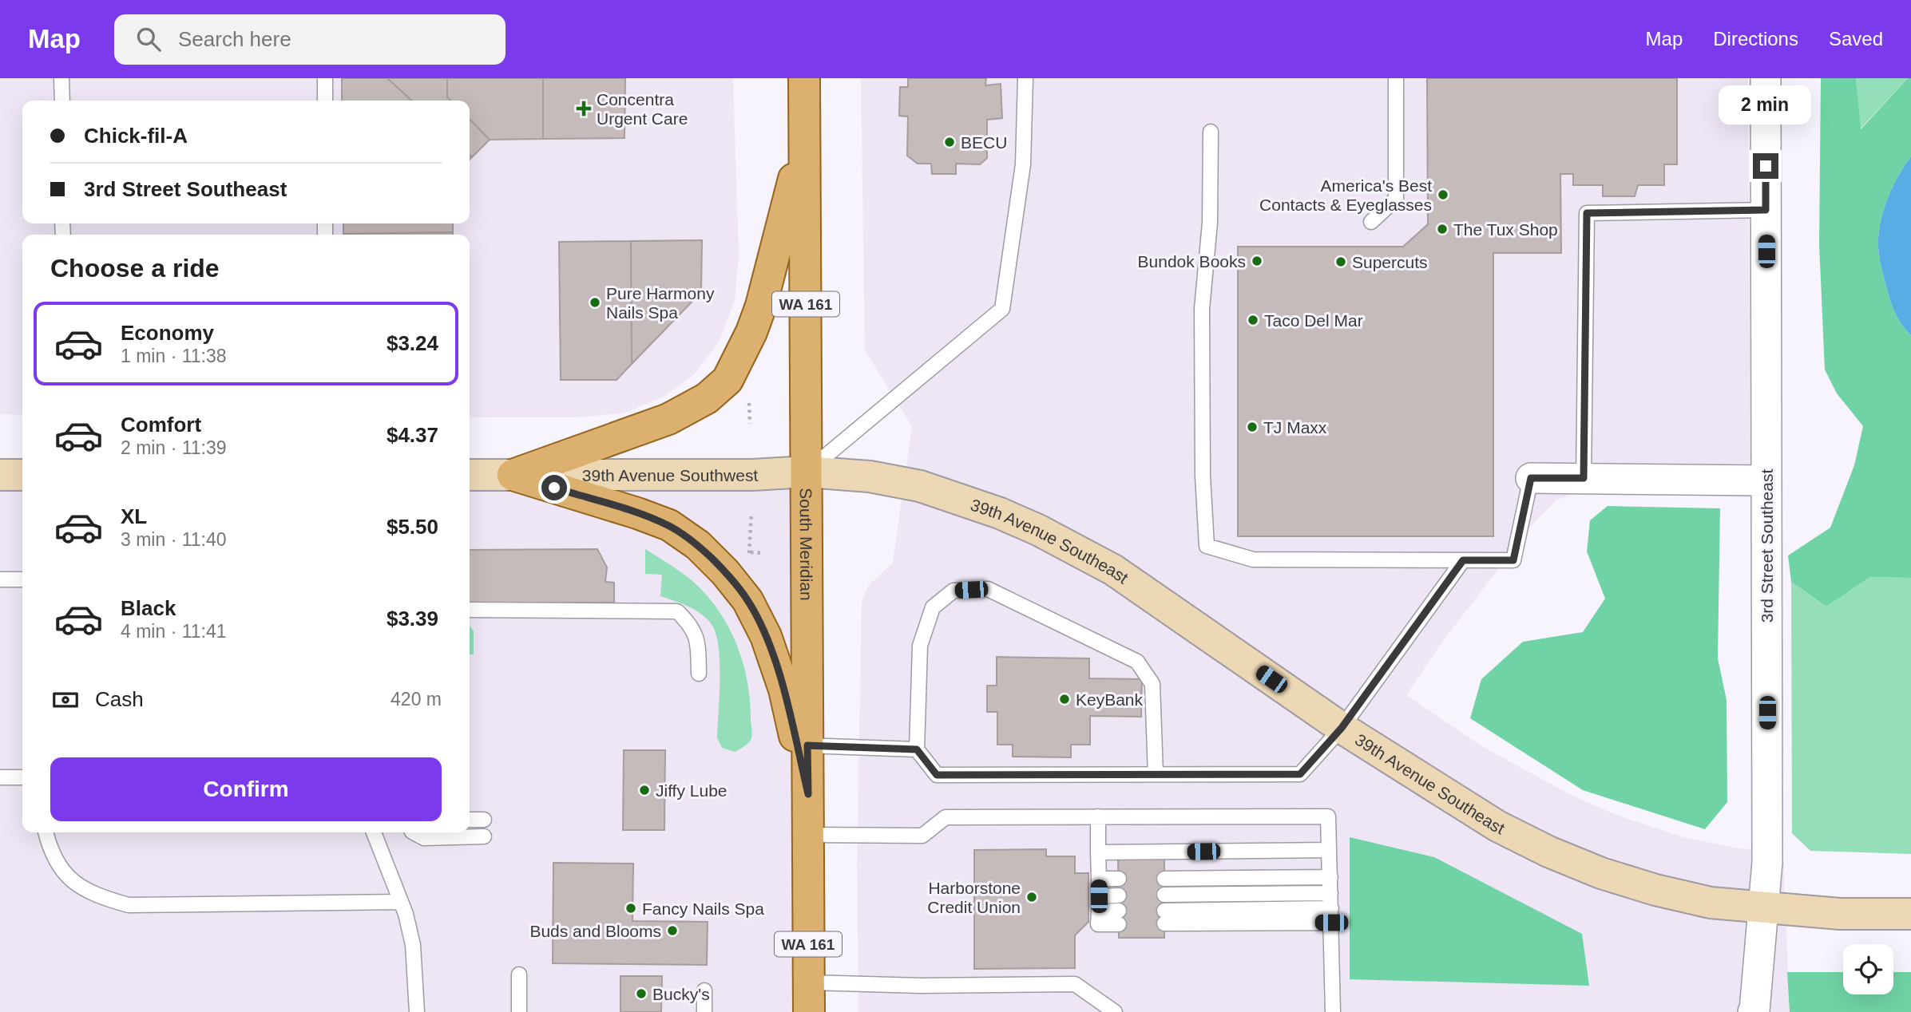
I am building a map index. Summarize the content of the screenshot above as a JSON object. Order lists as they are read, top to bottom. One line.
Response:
{"streets":{"main road":["WA 161","39th Avenue Southwest","39th Avenue Southeast","South Meridian"],"street":["3rd Street Southeast"]},"crossings":[["39th Avenue Southwest","39th Avenue Southeast"],["39th Avenue Southwest","South Meridian"],["39th Avenue Southeast","South Meridian"],["39th Avenue Southeast","3rd Street Southeast"]],"places":{"health":["Concentra Urgent Care"],"other":["BECU","America's Best Contacts & Eyeglasses","The Tux Shop","Bundok Books","Supercuts","Pure Harmony Nails Spa","Taco Del Mar","TJ Maxx","KeyBank","Jiffy Lube","Harborstone Credit Union","Fancy Nails Spa","Buds and Blooms","Bucky's"]},"page":{"header":"Map","search":"Search here","nav":["Map","Directions","Saved"],"bubble":"2 min","banner":["Chick-fil-A","3rd Street Southeast"],"heading":"Choose a ride","list":[{"name":"Economy","note":"1 min · 11:38","value":"$3.24"},{"name":"Comfort","note":"2 min · 11:39","value":"$4.37"},{"name":"XL","note":"3 min · 11:40","value":"$5.50"},{"name":"Black","note":"4 min · 11:41","value":"$3.39"}],"pay":["Cash","420 m"],"buttons":"Confirm"}}
